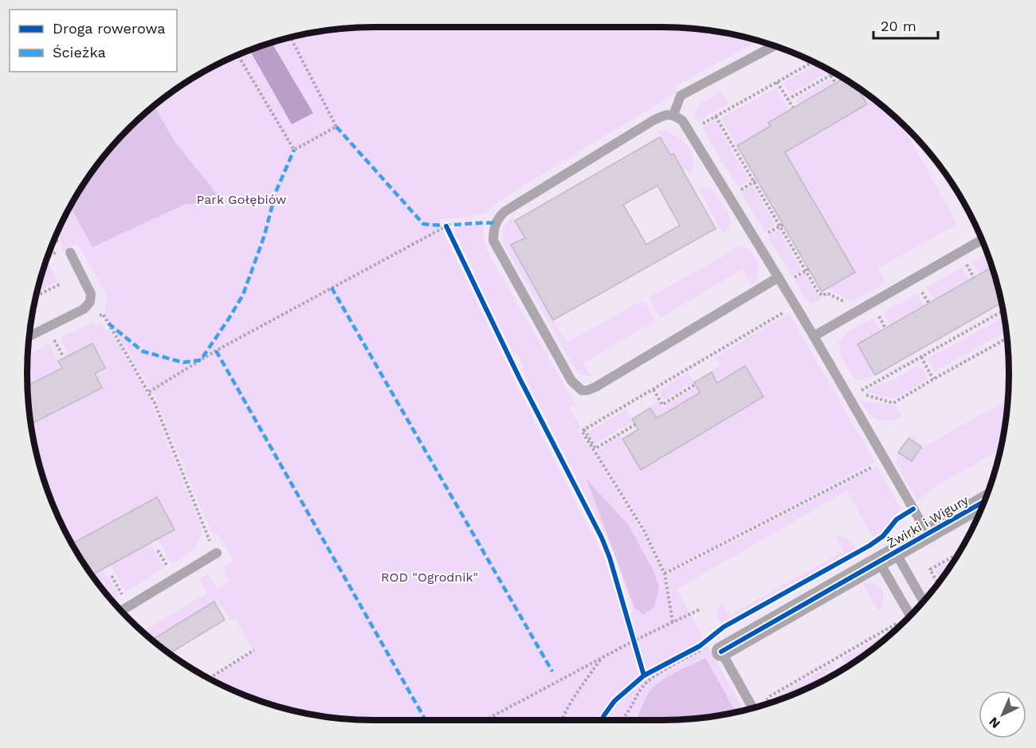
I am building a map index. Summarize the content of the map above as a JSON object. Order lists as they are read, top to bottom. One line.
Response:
{"streets":{"street":["Żwirki i Wigury"]},"parks":["Park Gołębiów","ROD \"Ogrodnik\""],"legend":["Droga rowerowa","Ścieżka"],"scale_bar":"20 m","north":"bottom left"}
